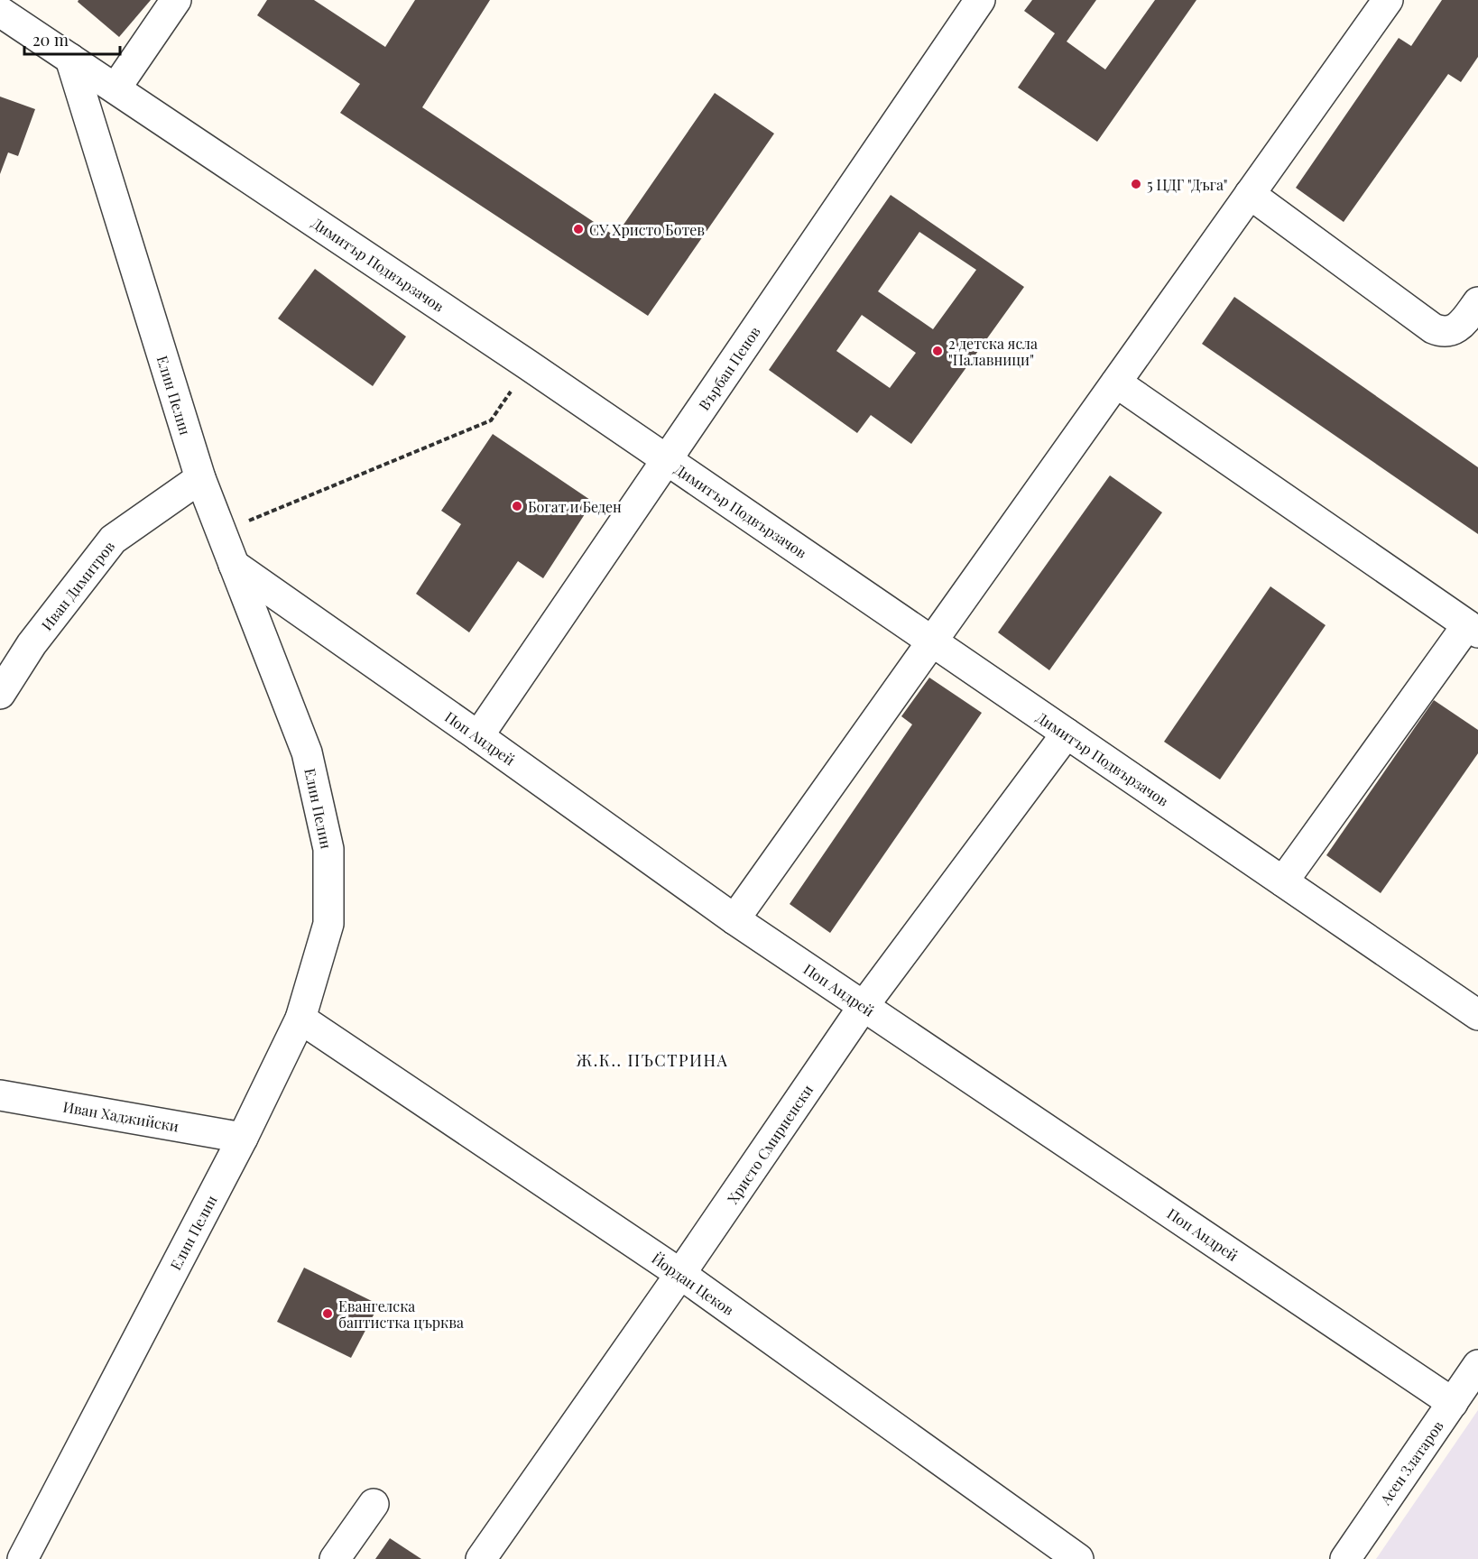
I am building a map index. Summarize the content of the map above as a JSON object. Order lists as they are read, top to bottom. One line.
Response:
{"streets":{"street":["Димитър Подвързачов","Върбан Пенов","Елин Пелин","Иван Димитров","Поп Андрей","Иван Хаджийски","Христо Смирненски","Йордан Цеков","Асен Златаров"]},"crossings":[["Димитър Подвързачов","Върбан Пенов"],["Димитър Подвързачов","Елин Пелин"],["Димитър Подвързачов","Христо Смирненски"],["Върбан Пенов","Поп Андрей"],["Елин Пелин","Иван Димитров"],["Елин Пелин","Поп Андрей"],["Елин Пелин","Иван Хаджийски"],["Елин Пелин","Йордан Цеков"],["Поп Андрей","Христо Смирненски"],["Поп Андрей","Асен Златаров"],["Христо Смирненски","Йордан Цеков"]],"districts":["Ж.К.. ПЪСТРИНА"],"places":["5 ЦДГ \"Дъга\"","СУ Христо Ботев","2 детска ясла \"Палавници\"","Богат и Беден","Евангелска баптистка църква"],"scale_bar":"20 m"}
